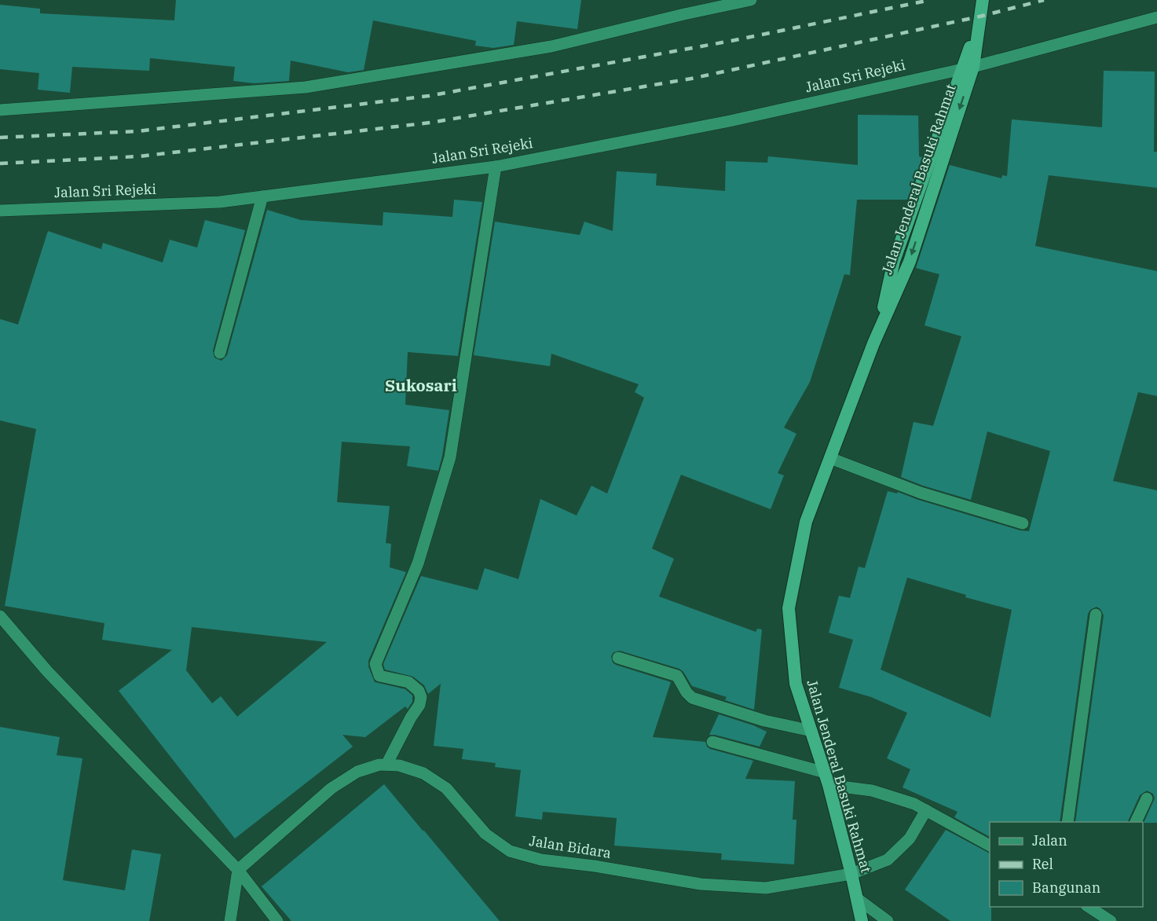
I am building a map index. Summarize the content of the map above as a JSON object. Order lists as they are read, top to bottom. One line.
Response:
{"streets":{"highway":["Jalan Jenderal Basuki Rahmat"],"street":["Jalan Sri Rejeki","Jalan Bidara"]},"crossings":[["Jalan Sri Rejeki","Jalan Jenderal Basuki Rahmat"],["Jalan Jenderal Basuki Rahmat","Jalan Bidara"]],"districts":["Sukosari"],"legend":["Jalan","Rel","Bangunan"]}
